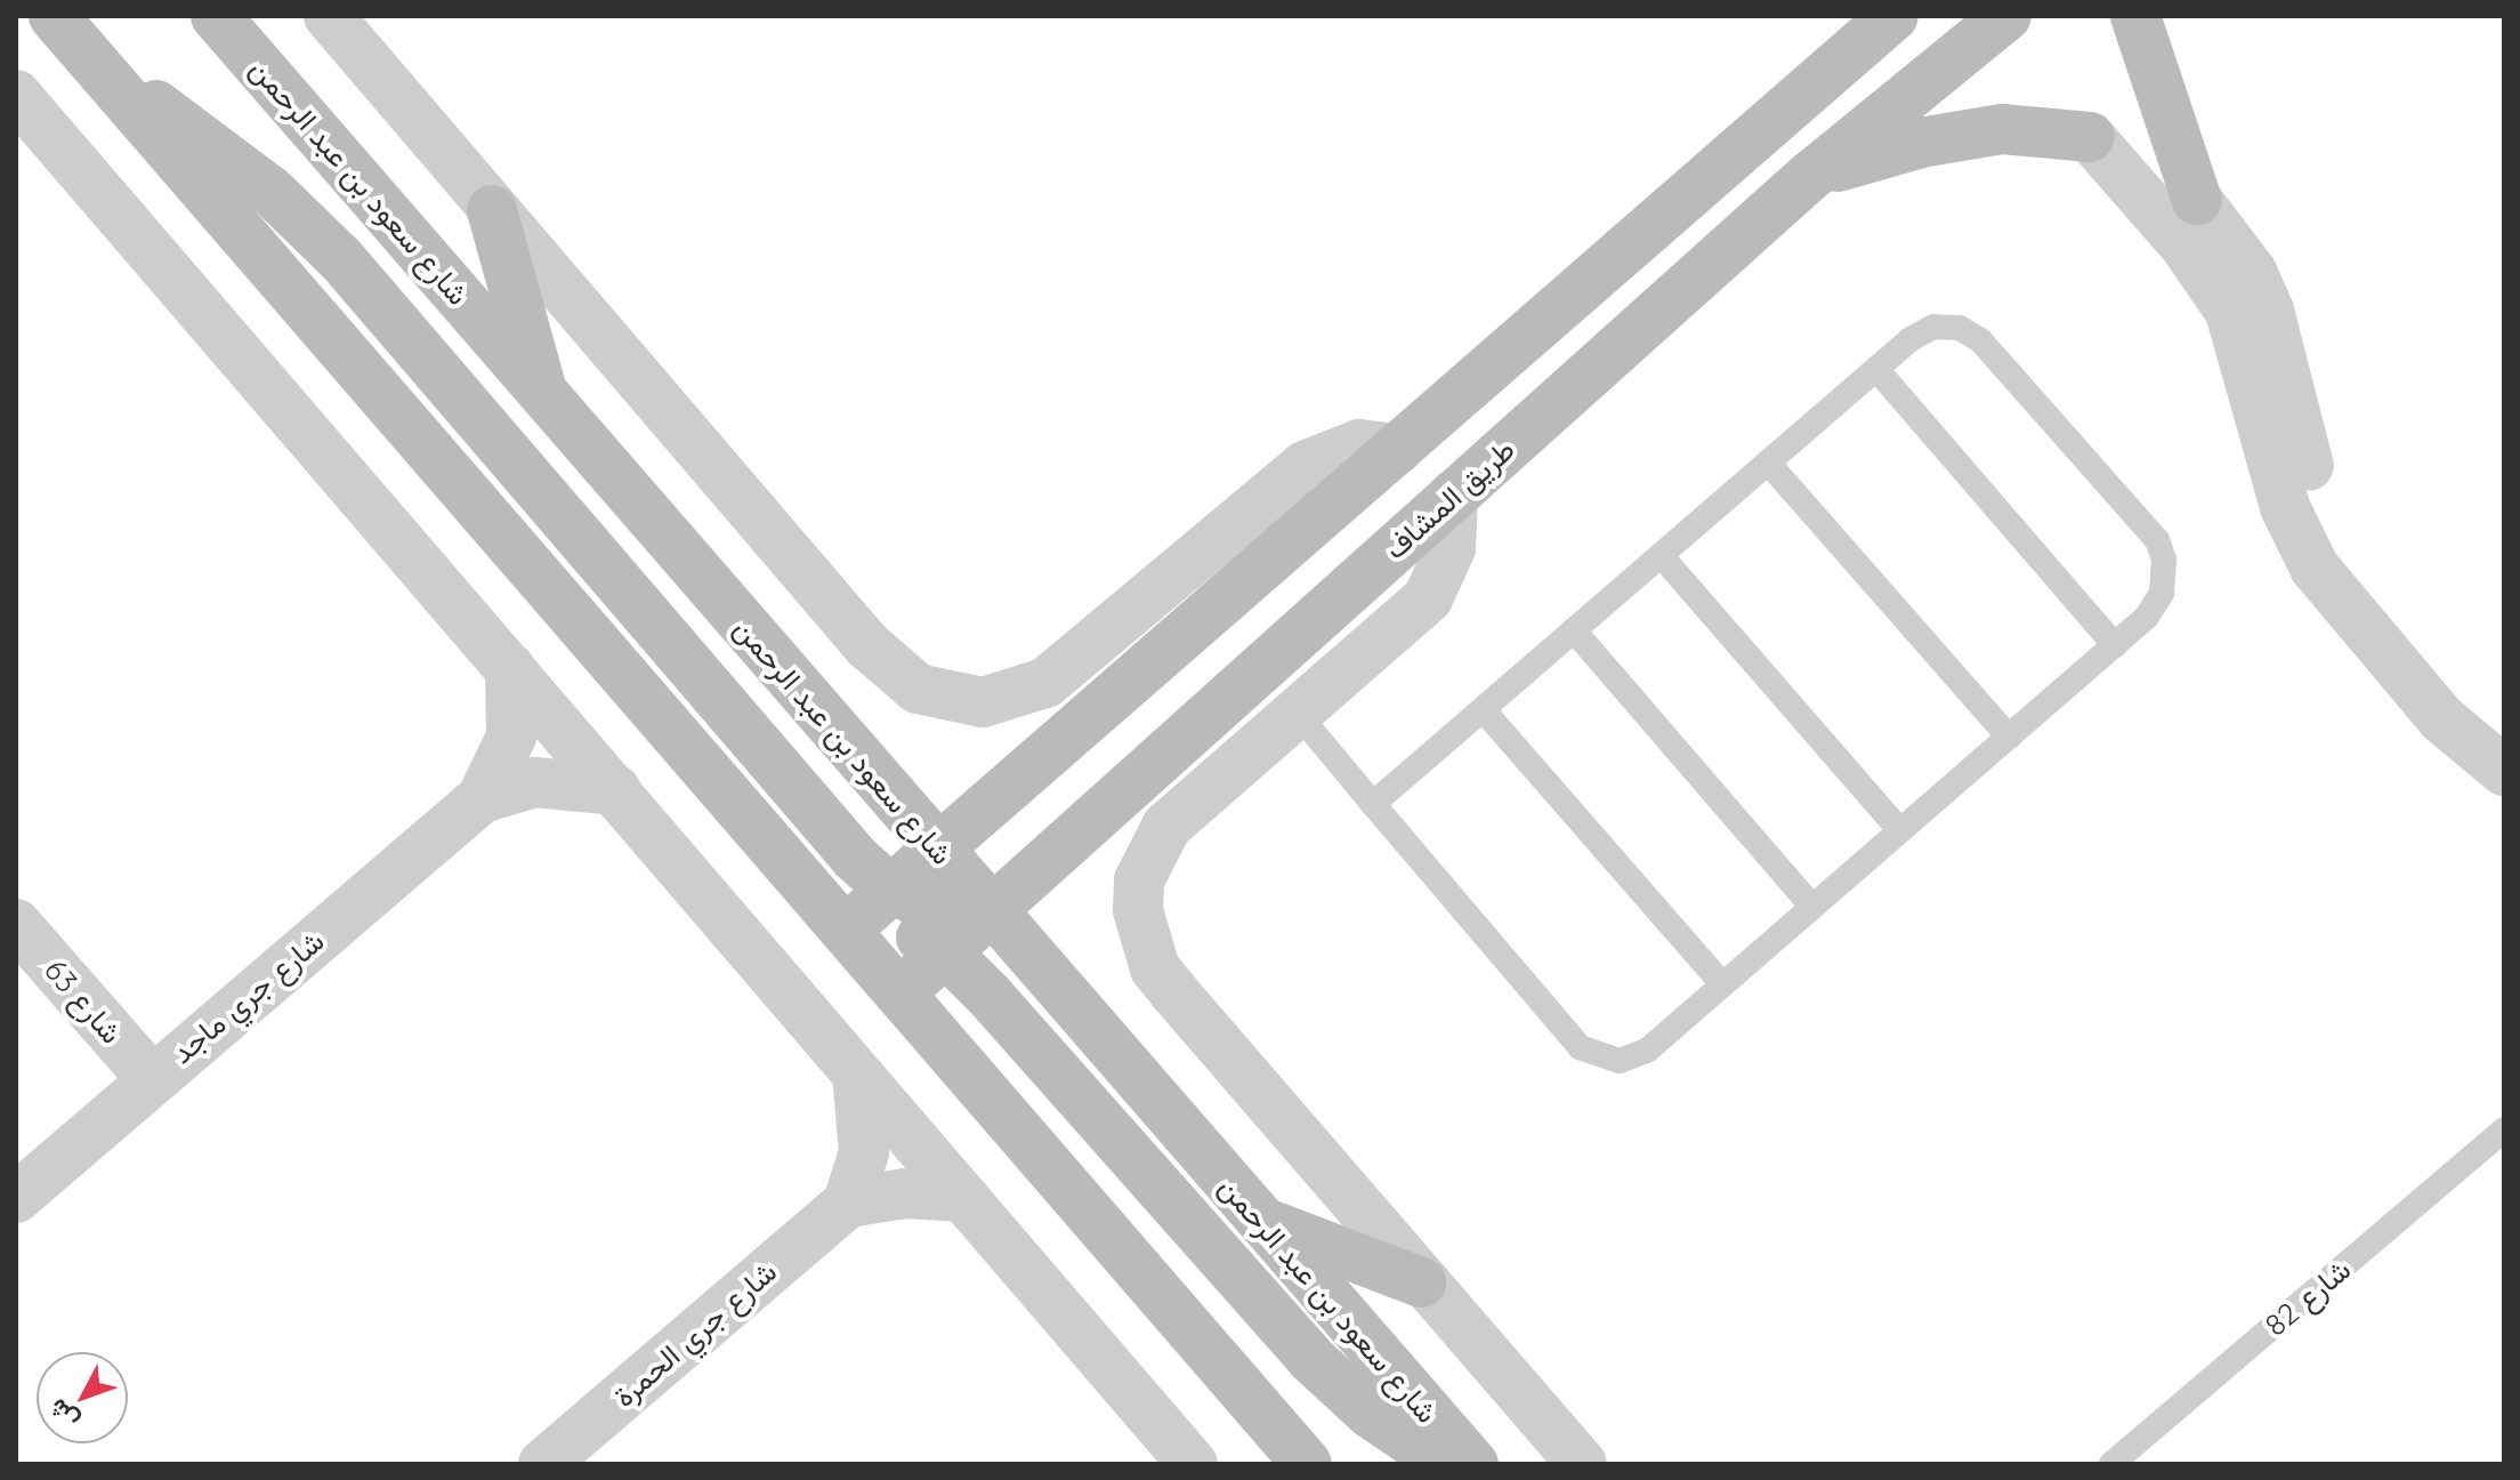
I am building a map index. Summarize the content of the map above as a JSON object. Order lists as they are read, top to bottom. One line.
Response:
{"streets":{"main road":["شارع سعود بن عبد الرحمن","طريق المشاف"],"street":["شارع جري ماجد","شارع 63","شارع جري الحمرة"],"lane":["شارع 82"]},"crossings":[["شارع سعود بن عبد الرحمن","طريق المشاف"],["شارع جري ماجد","شارع 63"]],"north":"bottom left"}
